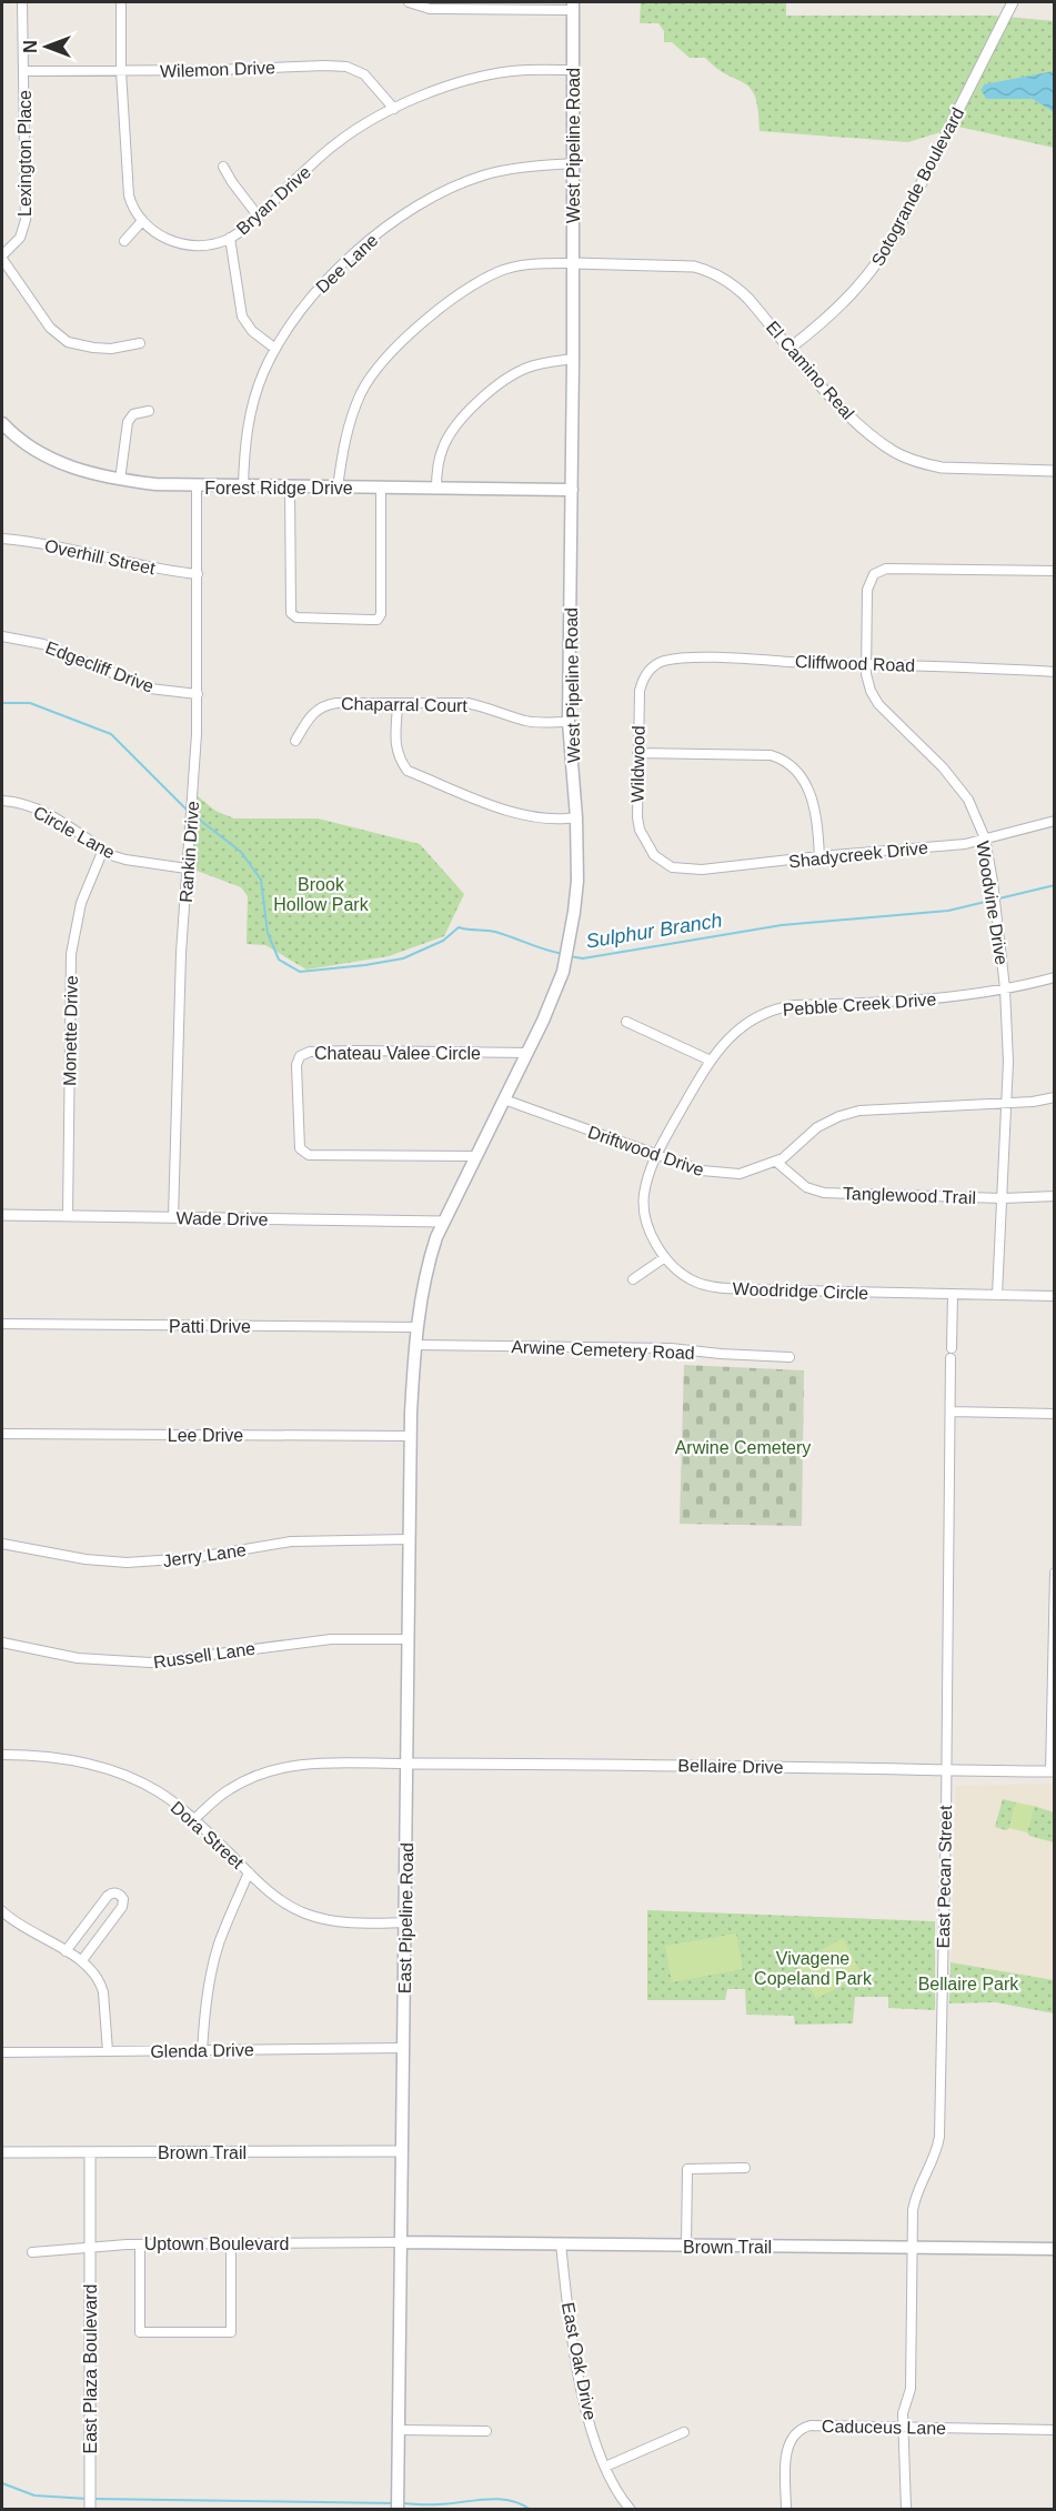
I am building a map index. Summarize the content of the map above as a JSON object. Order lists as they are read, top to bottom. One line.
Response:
{"streets":{"main road":["West Pipeline Road","Forest Ridge Drive","East Pipeline Road","Brown Trail"],"street":["Wilemon Drive","Lexington Place","Sotogrande Boulevard","Bryan Drive","Dee Lane","El Camino Real","Overhill Street","Cliffwood Road","Edgecliff Drive","Chaparral Court","Wildwood","Circle Lane","Rankin Drive","Shadycreek Drive","Woodvine Drive","Pebble Creek Drive","Monette Drive","Chateau Valee Circle","Driftwood Drive","Tanglewood Trail","Wade Drive","Woodridge Circle","Patti Drive","Arwine Cemetery Road","Lee Drive","Jerry Lane","Russell Lane","Bellaire Drive","Dora Street","East Pecan Street","Glenda Drive","Uptown Boulevard","East Oak Drive","East Plaza Boulevard","Caduceus Lane"]},"crossings":[["Wilemon Drive","Lexington Place"],["Wilemon Drive","Bryan Drive"],["West Pipeline Road","Bryan Drive"],["West Pipeline Road","Dee Lane"],["West Pipeline Road","El Camino Real"],["West Pipeline Road","Forest Ridge Drive"],["West Pipeline Road","Chaparral Court"],["West Pipeline Road","Chateau Valee Circle"],["West Pipeline Road","Driftwood Drive"],["West Pipeline Road","Wade Drive"],["West Pipeline Road","Patti Drive"],["West Pipeline Road","East Pipeline Road"],["Sotogrande Boulevard","El Camino Real"],["Dee Lane","Forest Ridge Drive"],["Forest Ridge Drive","Rankin Drive"],["Overhill Street","Rankin Drive"],["Cliffwood Road","Wildwood"],["Cliffwood Road","Woodvine Drive"],["Edgecliff Drive","Rankin Drive"],["Wildwood","Shadycreek Drive"],["Circle Lane","Rankin Drive"],["Circle Lane","Monette Drive"],["Rankin Drive","Wade Drive"],["Shadycreek Drive","Woodvine Drive"],["Woodvine Drive","Pebble Creek Drive"],["Woodvine Drive","Driftwood Drive"],["Woodvine Drive","Tanglewood Trail"],["Woodvine Drive","Woodridge Circle"],["Pebble Creek Drive","Driftwood Drive"],["Pebble Creek Drive","Woodridge Circle"],["Monette Drive","Wade Drive"],["Driftwood Drive","Tanglewood Trail"],["Driftwood Drive","Woodridge Circle"],["Patti Drive","East Pipeline Road"],["Arwine Cemetery Road","East Pipeline Road"],["Lee Drive","East Pipeline Road"],["Jerry Lane","East Pipeline Road"],["Russell Lane","East Pipeline Road"],["Bellaire Drive","East Pecan Street"],["Bellaire Drive","East Pipeline Road"],["Dora Street","East Pipeline Road"],["East Pecan Street","Brown Trail"],["East Pecan Street","Caduceus Lane"],["East Pipeline Road","Glenda Drive"],["East Pipeline Road","Brown Trail"],["East Pipeline Road","Uptown Boulevard"],["Brown Trail","Uptown Boulevard"],["Brown Trail","East Oak Drive"],["Brown Trail","East Plaza Boulevard"],["Uptown Boulevard","East Plaza Boulevard"]],"water":["Sulphur Branch"],"parks":["Brook Hollow Park","Arwine Cemetery","Vivagene Copeland Park","Bellaire Park"],"north":"left"}
